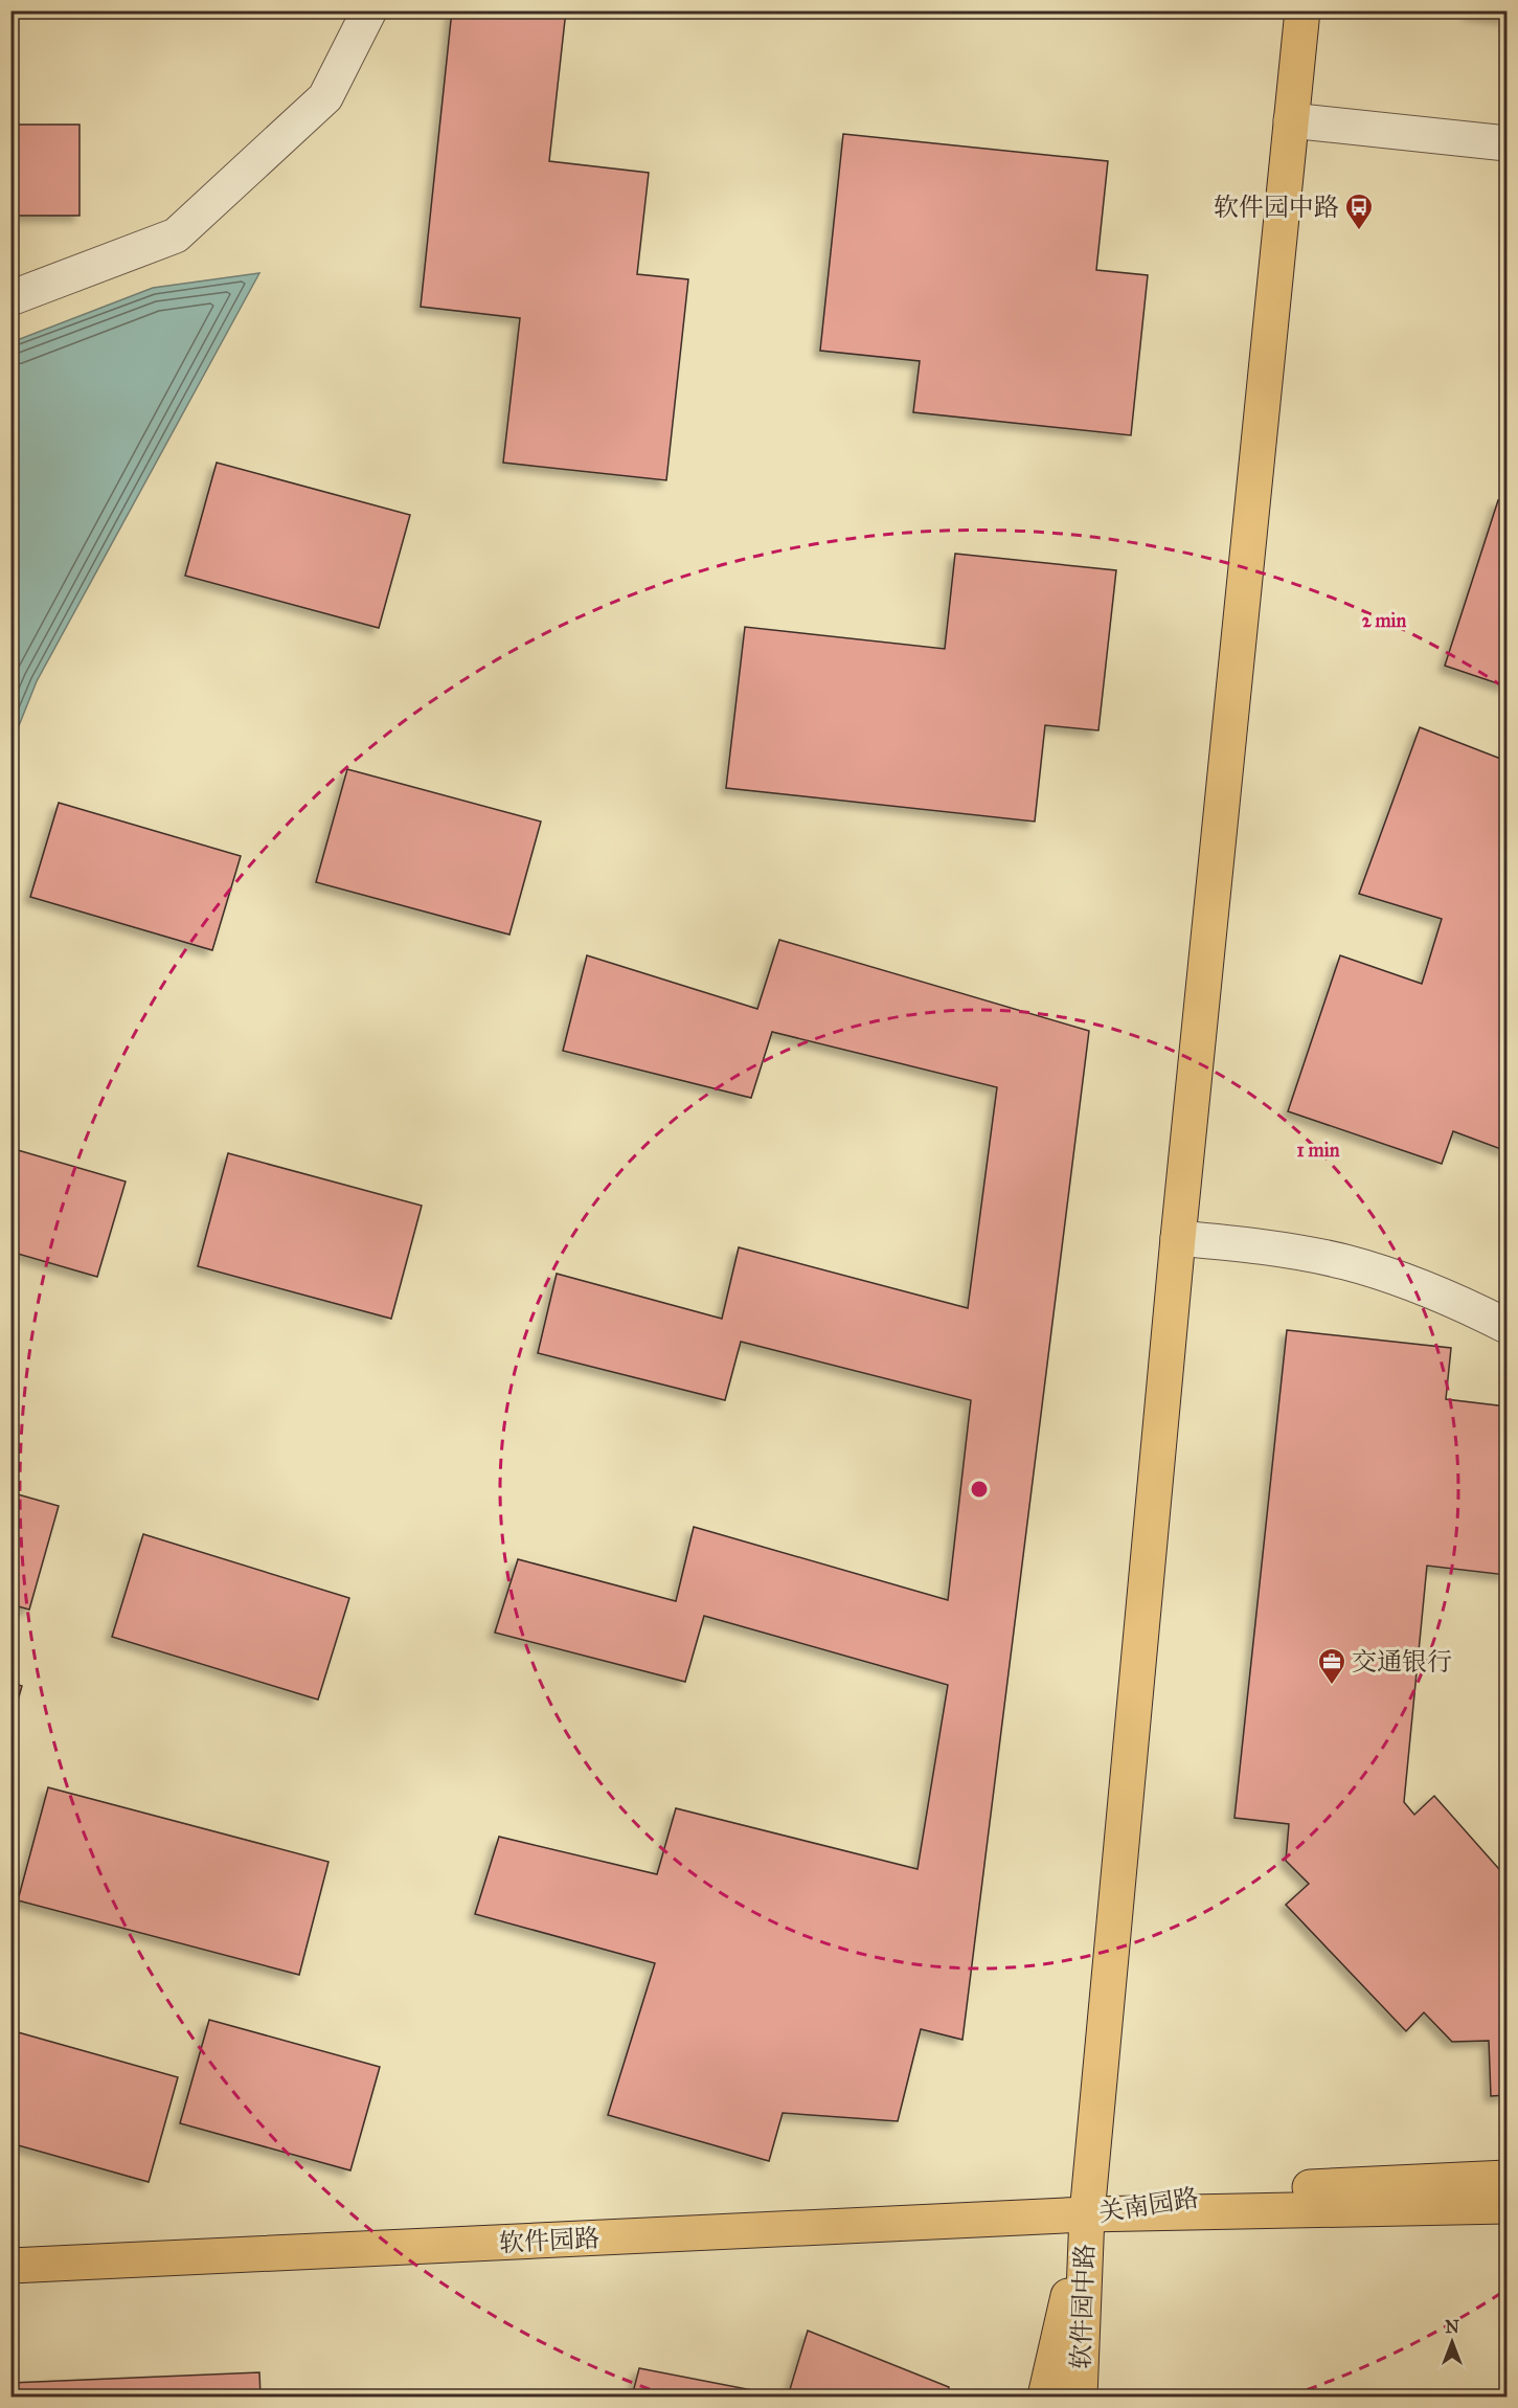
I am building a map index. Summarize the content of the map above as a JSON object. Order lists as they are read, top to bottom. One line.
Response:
{"streets":{"main road":["关南园路","软件园路","软件园中路"]},"crossings":[["关南园路","软件园路"],["关南园路","软件园中路"],["软件园路","软件园中路"]],"places":{"bus stop":["软件园中路"],"office":["交通银行"]},"north":"top","rings":["2 min","1 min"]}
